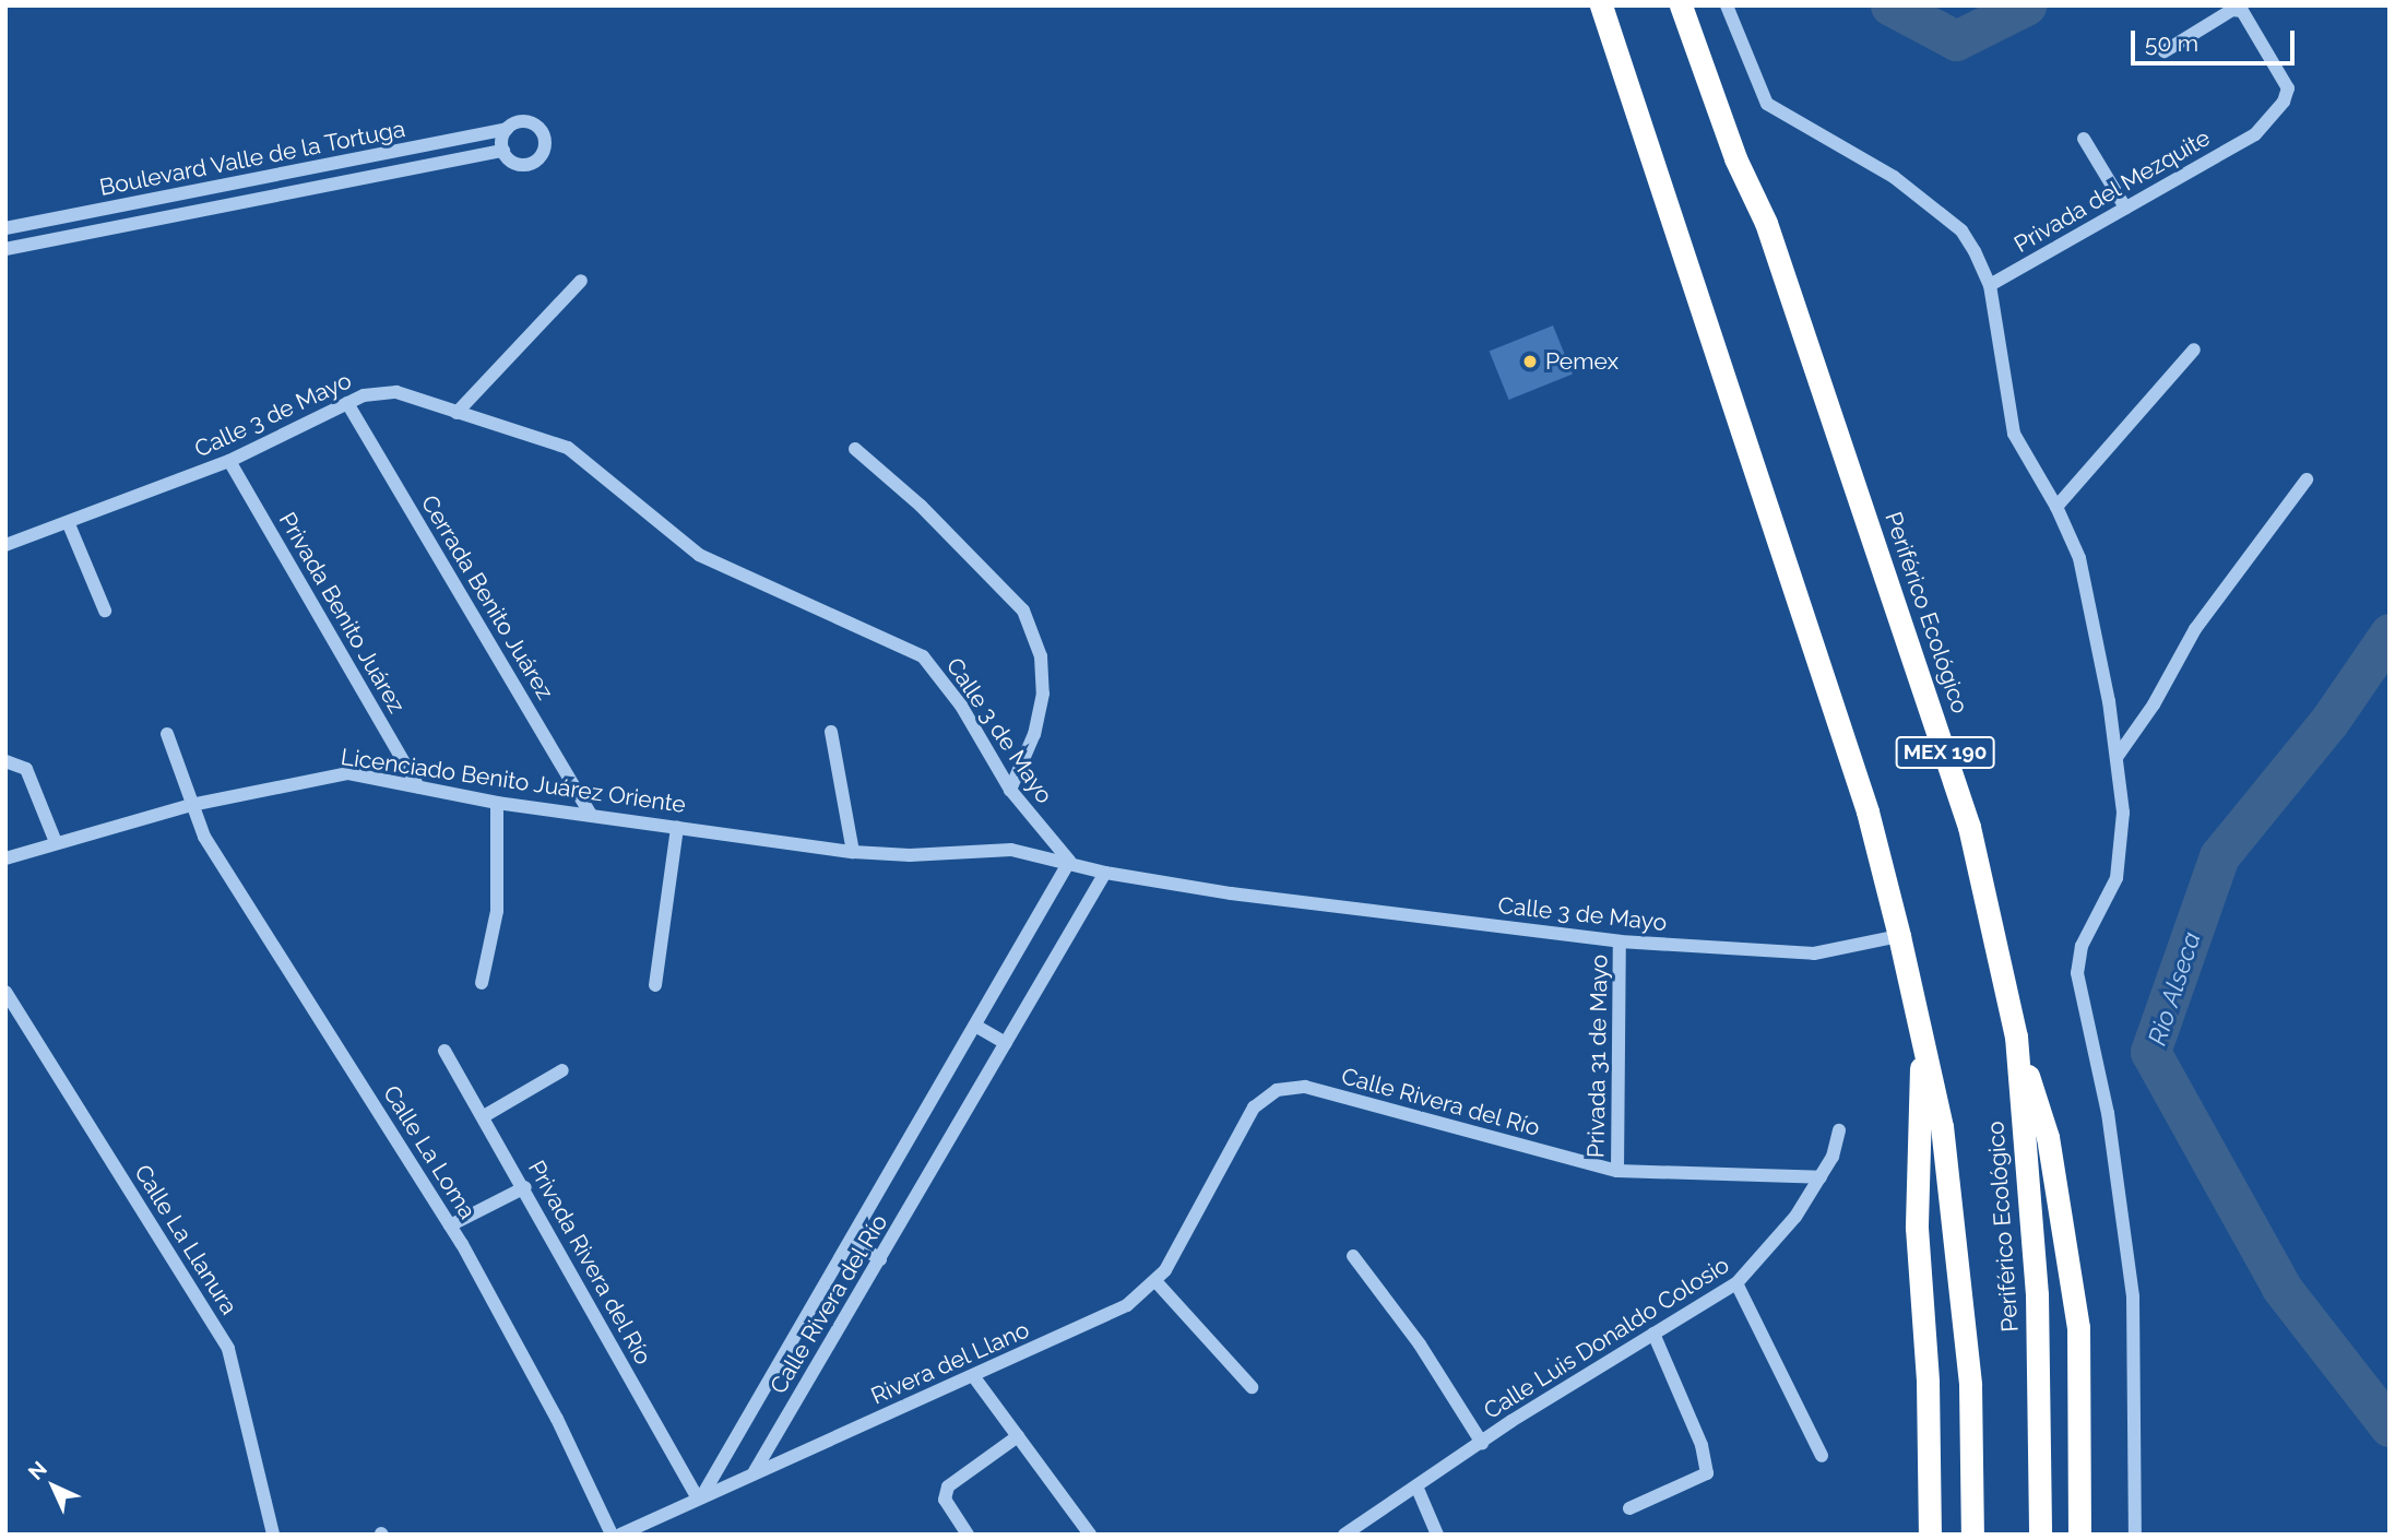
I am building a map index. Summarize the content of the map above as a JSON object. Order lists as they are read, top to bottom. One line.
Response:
{"streets":{"highway":["Periférico Ecológico","MEX 190"],"street":["Boulevard Valle de la Tortuga","Privada del Mezquite","Calle 3 de Mayo","Cerrada Benito Juárez","Privada Benito Juárez","Licenciado Benito Juárez Oriente","Privada 31 de Mayo","Calle Rivera del Río","Calle La Loma","Calle La Llanura","Privada Rivera del Río","Calle Luis Donaldo Colosio","Rivera del Llano"]},"crossings":[["Calle 3 de Mayo","Cerrada Benito Juárez"],["Calle 3 de Mayo","Privada Benito Juárez"],["Calle 3 de Mayo","Periférico Ecológico"],["Calle 3 de Mayo","Licenciado Benito Juárez Oriente"],["Calle 3 de Mayo","Privada 31 de Mayo"],["Calle 3 de Mayo","Calle Rivera del Río"],["Cerrada Benito Juárez","Licenciado Benito Juárez Oriente"],["Privada Benito Juárez","Licenciado Benito Juárez Oriente"],["Licenciado Benito Juárez Oriente","Calle Rivera del Río"],["Licenciado Benito Juárez Oriente","Calle La Loma"],["Privada 31 de Mayo","Calle Rivera del Río"],["Calle Rivera del Río","Privada Rivera del Río"],["Calle Rivera del Río","Calle Luis Donaldo Colosio"],["Calle Rivera del Río","Rivera del Llano"]],"water":["Rio Alseca"],"places":["Pemex"],"scale_bar":"50 m","north":"top left"}
